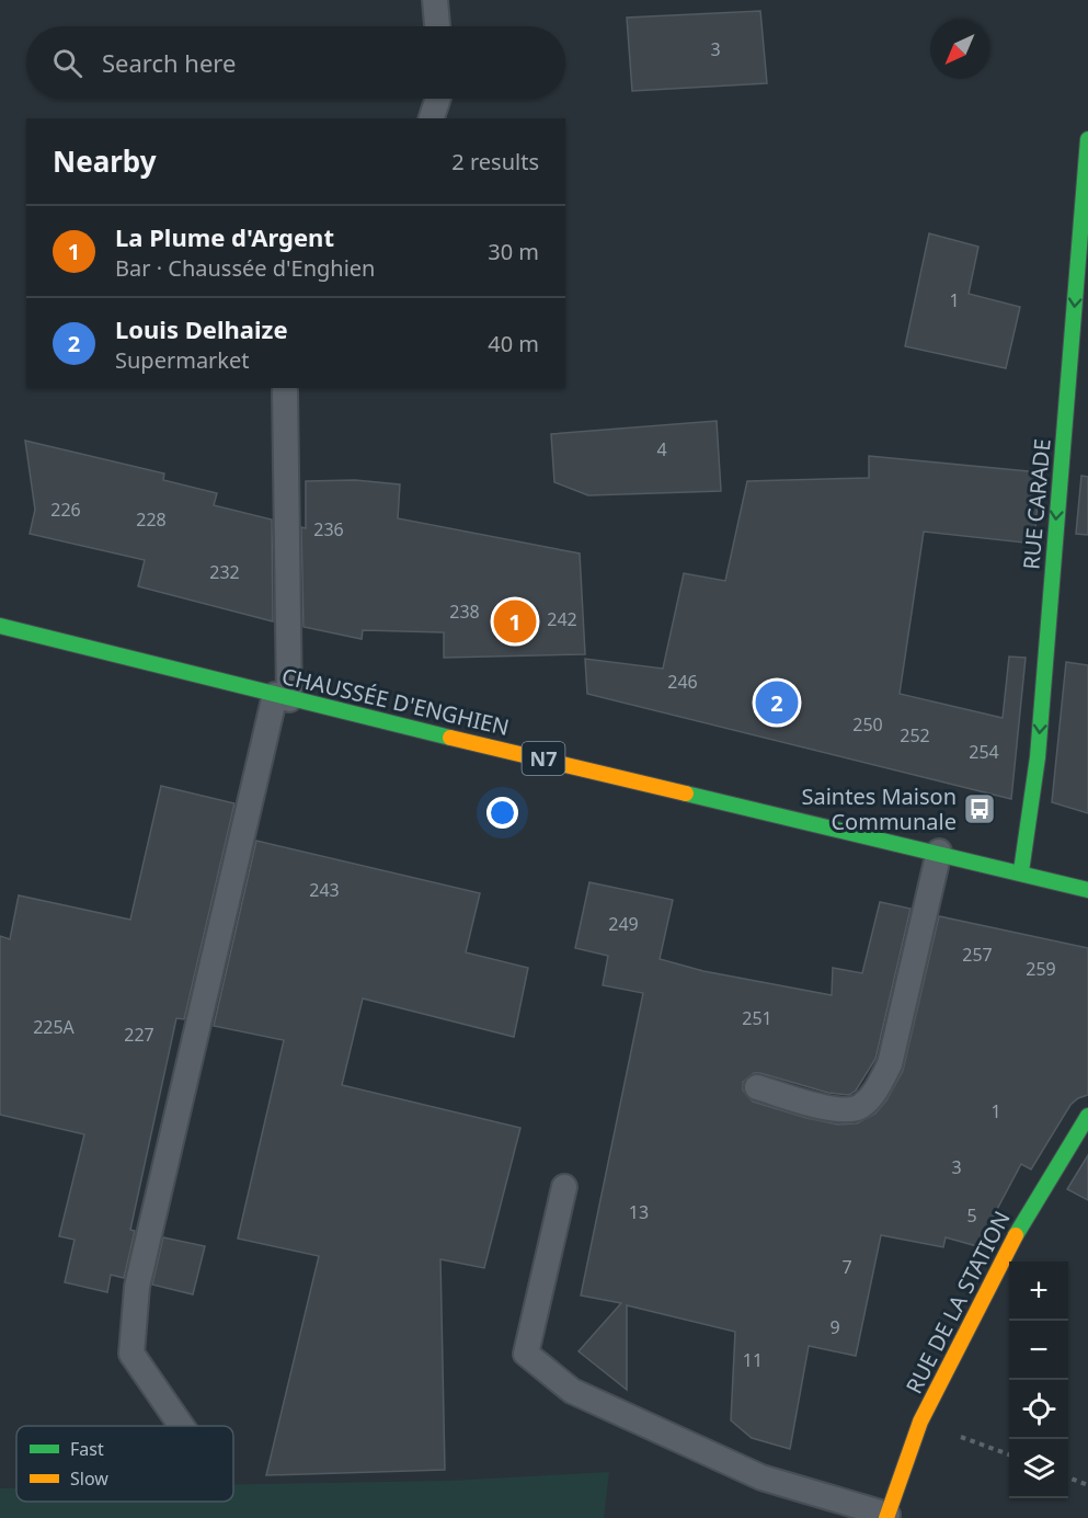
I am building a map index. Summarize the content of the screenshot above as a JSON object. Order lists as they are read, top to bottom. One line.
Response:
{"streets":{"street":["RUE CARADE","CHAUSSÉE D'ENGHIEN","N7","RUE DE LA STATION"]},"crossings":[["RUE CARADE","CHAUSSÉE D'ENGHIEN"]],"one_way":["RUE CARADE"],"places":{"bus stop":["Saintes Maison Communale"]},"house_numbers":["3","1","4","226","228","236","232","238","242","246","250","252","254","243","249","257","259","251","225A","227","1","3","13","5","7","9","11"],"legend":["Fast","Slow"],"north":"bottom left","page":{"search":"Search here","heading":["Nearby","2 results"],"list":[{"mark":"1","name":"La Plume d'Argent","note":"Bar · Chaussée d'Enghien","value":"30 m"},{"mark":"2","name":"Louis Delhaize","note":"Supermarket","value":"40 m"}],"pins":["1","2"],"map_buttons":["+","−"]}}
